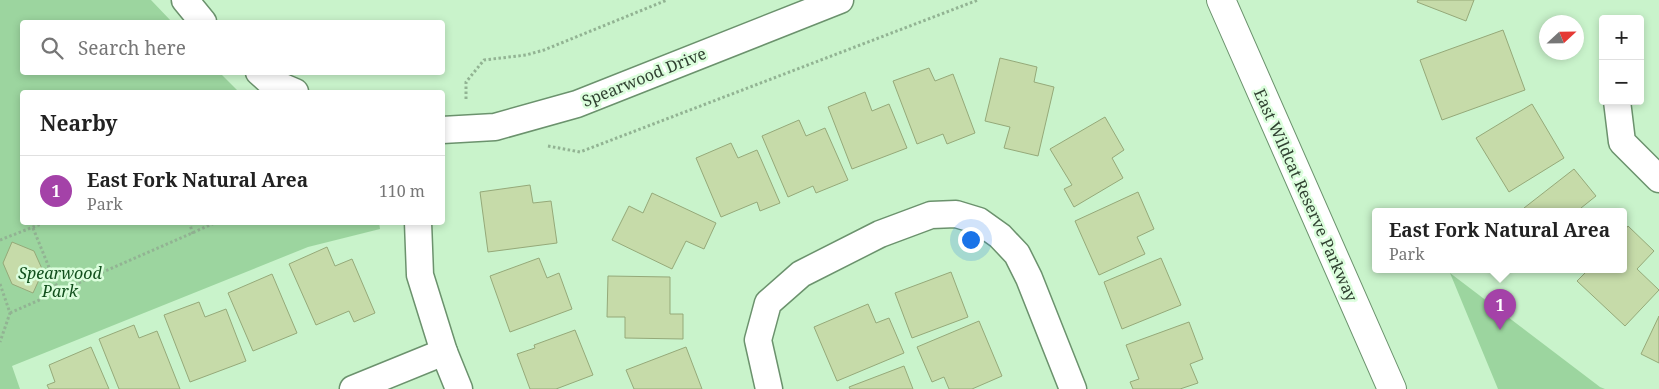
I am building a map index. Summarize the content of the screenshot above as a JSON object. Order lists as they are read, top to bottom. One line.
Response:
{"streets":{"main road":["East Wildcat Reserve Parkway"],"street":["Spearwood Drive"]},"parks":["Spearwood Park"],"north":"right","page":{"map_buttons":["+","−"],"search":"Search here","heading":"Nearby","list":[{"mark":"1","name":"East Fork Natural Area","note":"Park","value":"110 m"}],"popup":["East Fork Natural Area","Park"],"pins":"1"}}
